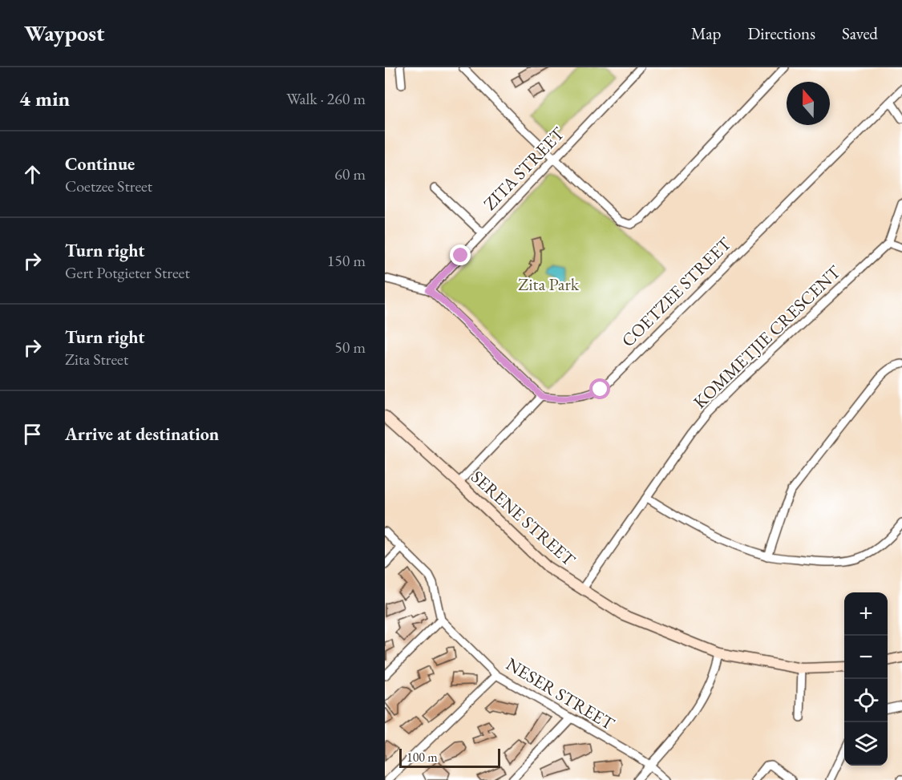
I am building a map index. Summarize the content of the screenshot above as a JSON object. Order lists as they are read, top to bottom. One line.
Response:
{"streets":{"street":["ZITA STREET","COETZEE STREET","KOMMETJIE CRESCENT","SERENE STREET","NESER STREET"]},"crossings":[["KOMMETJIE CRESCENT","SERENE STREET"]],"parks":["Zita Park"],"scale_bar":"100 m","north":"top","page":{"header":"Waypost","nav":["Map","Directions","Saved"],"heading":["4 min","Walk · 260 m"],"list":[["Continue","Coetzee Street","60 m"],["Turn right","Gert Potgieter Street","150 m"],["Turn right","Zita Street","50 m"],"Arrive at destination"],"map_buttons":["+","−"],"scale":"100 m"}}
